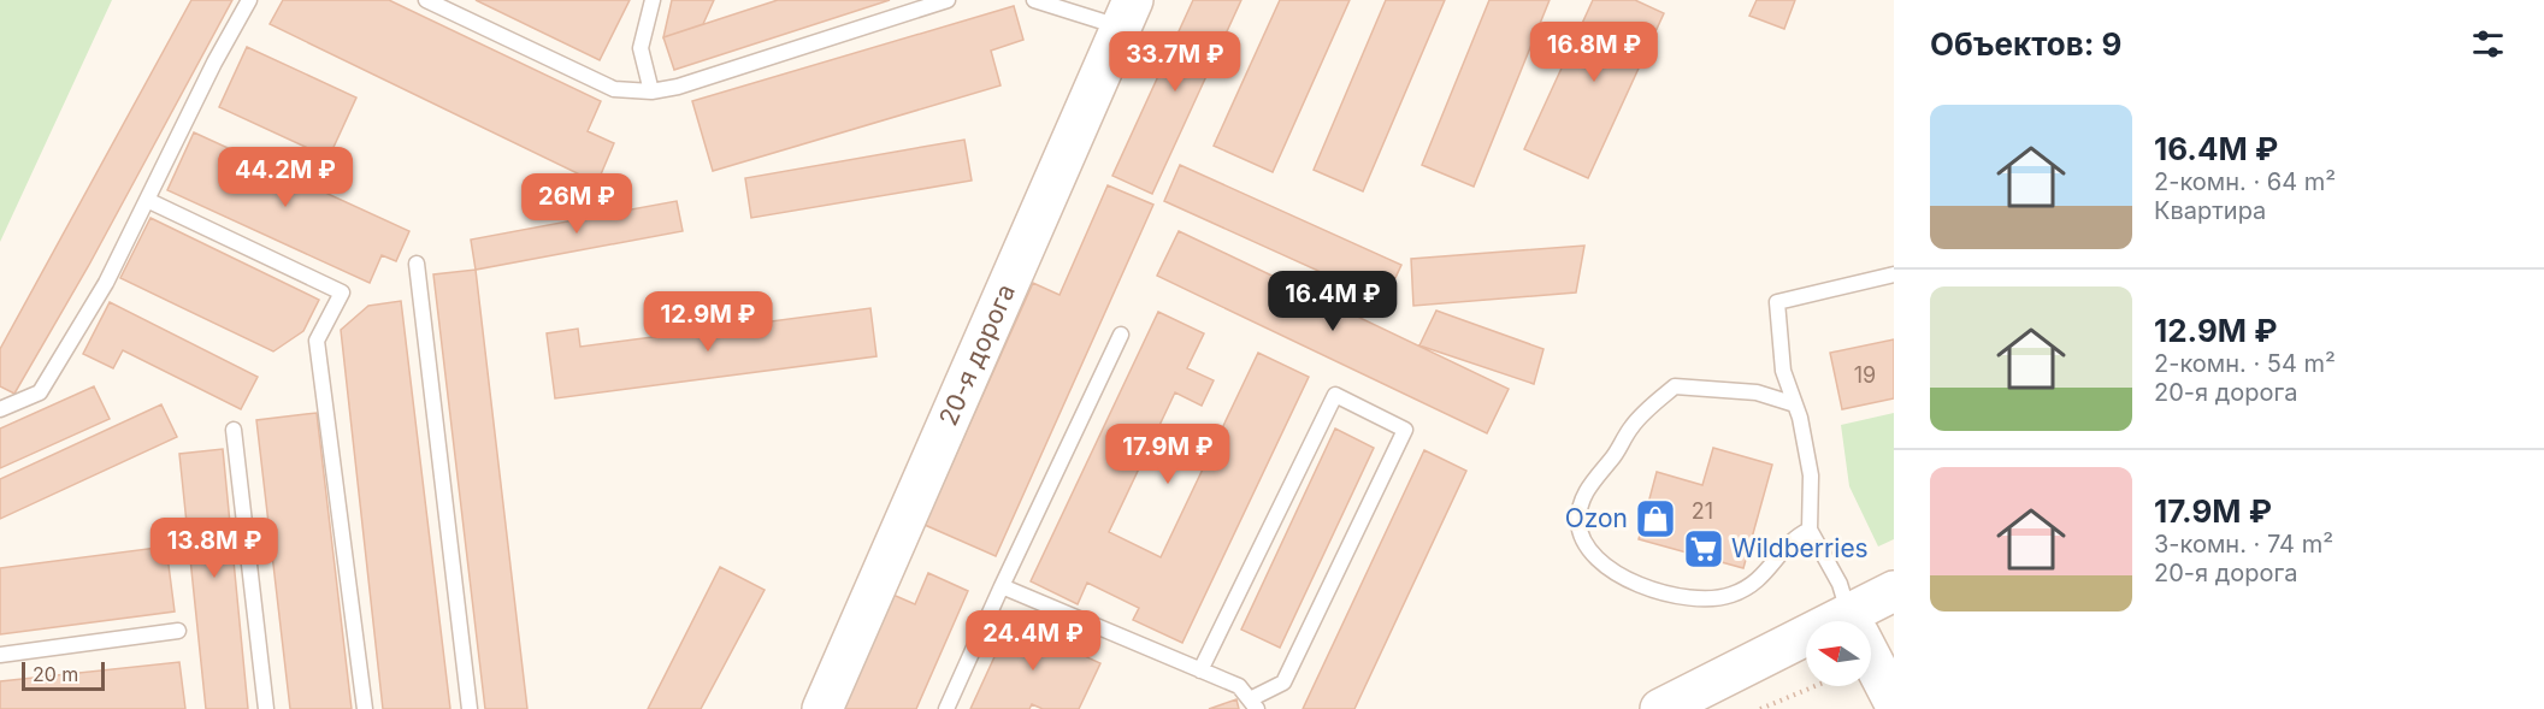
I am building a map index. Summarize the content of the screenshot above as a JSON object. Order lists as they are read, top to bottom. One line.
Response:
{"streets":{"main road":["20-я дорога"]},"places":{"shop":["Ozon"],"supermarket":["Wildberries"]},"house_numbers":["19","21"],"scale_bar":"20 m","north":"left","page":{"heading":"Объектов: 9","price":["16.8M ₽","33.7M ₽","44.2M ₽","26M ₽","16.4M ₽","12.9M ₽","17.9M ₽","13.8M ₽","24.4M ₽"],"list":[{"name":"16.4M ₽","note":"2-комн. · 64 m² · Квартира"},{"name":"12.9M ₽","note":"2-комн. · 54 m² · 20-я дорога"},{"name":"17.9M ₽","note":"3-комн. · 74 m² · 20-я дорога"}],"scale":"20 m"}}
